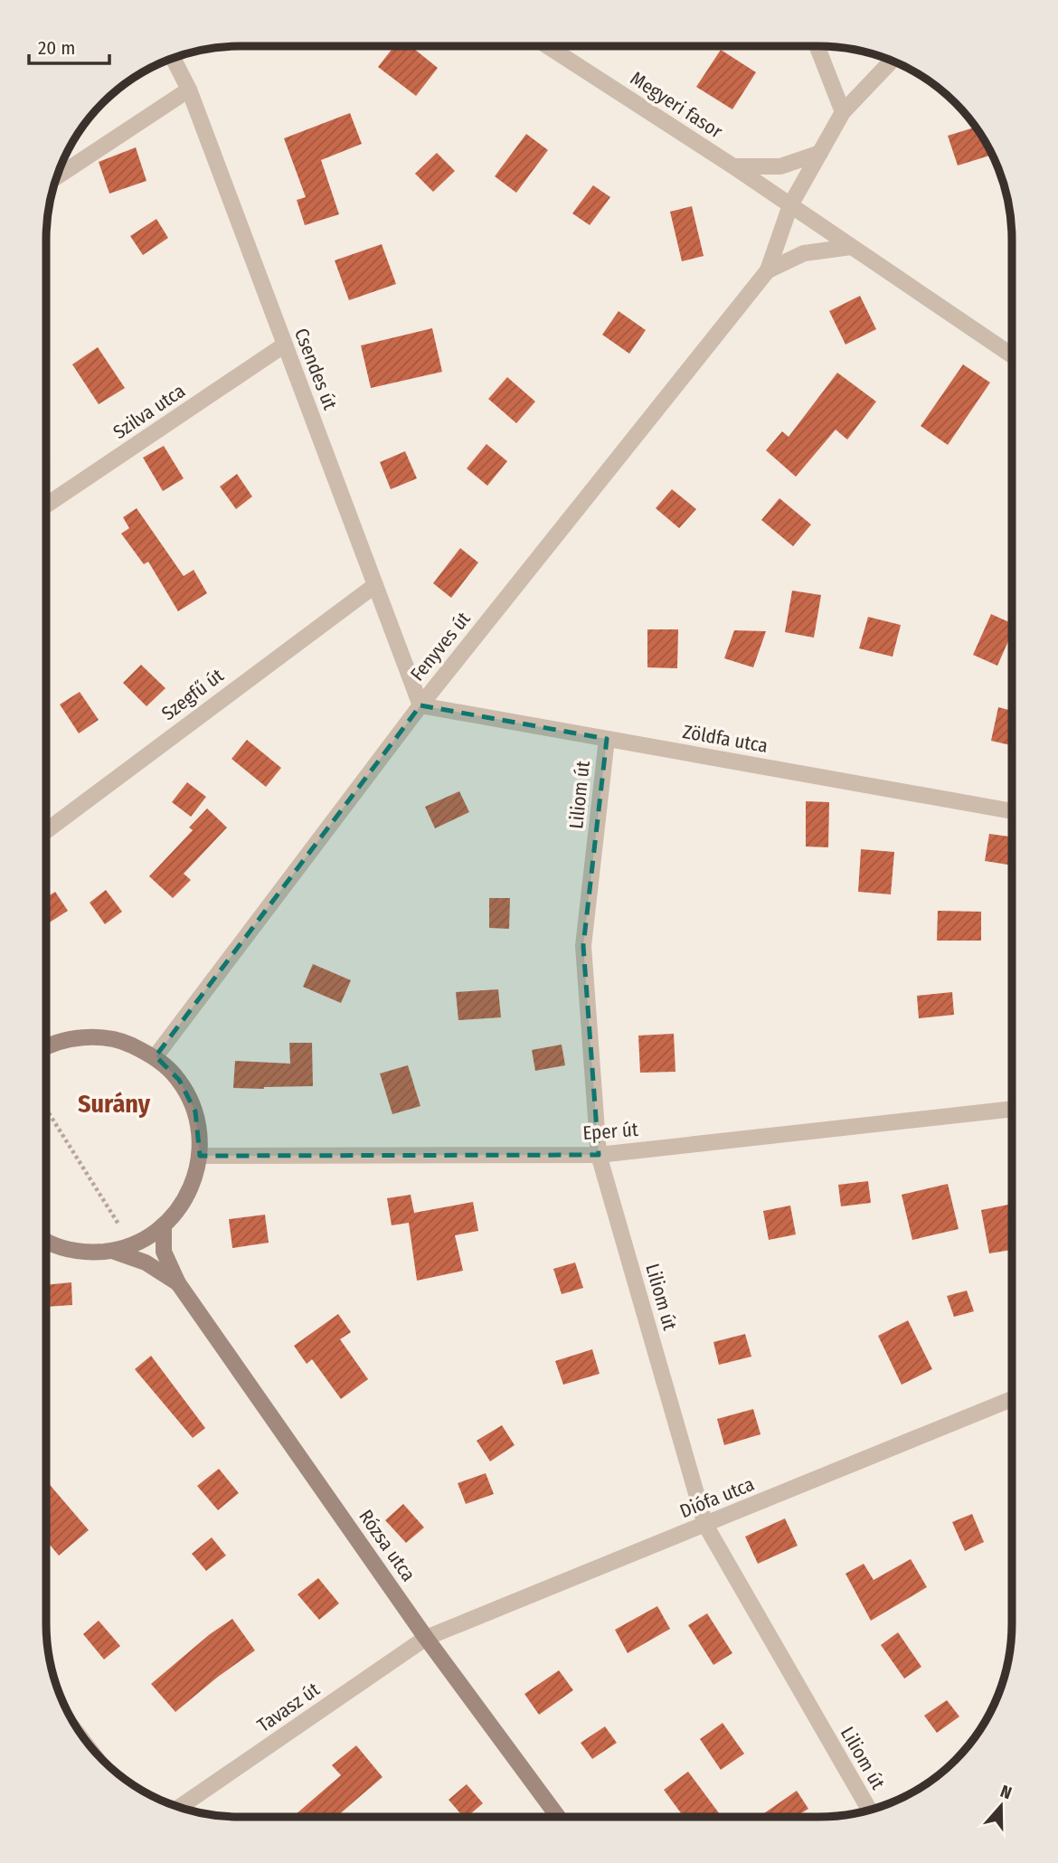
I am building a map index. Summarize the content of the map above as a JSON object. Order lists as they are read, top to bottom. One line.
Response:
{"streets":{"street":["Megyeri fasor","Csendes út","Szilva utca","Fenyves út","Szegfű út","Zöldfa utca","Liliom út","Eper út","Diófa utca","Rózsa utca","Tavasz út"]},"crossings":[["Csendes út","Szilva utca"],["Csendes út","Fenyves út"],["Csendes út","Szegfű út"],["Csendes út","Zöldfa utca"],["Fenyves út","Zöldfa utca"],["Zöldfa utca","Liliom út"],["Liliom út","Eper út"],["Liliom út","Diófa utca"],["Diófa utca","Rózsa utca"],["Diófa utca","Tavasz út"],["Rózsa utca","Tavasz út"]],"districts":["Surány"],"scale_bar":"20 m","north":"top"}
